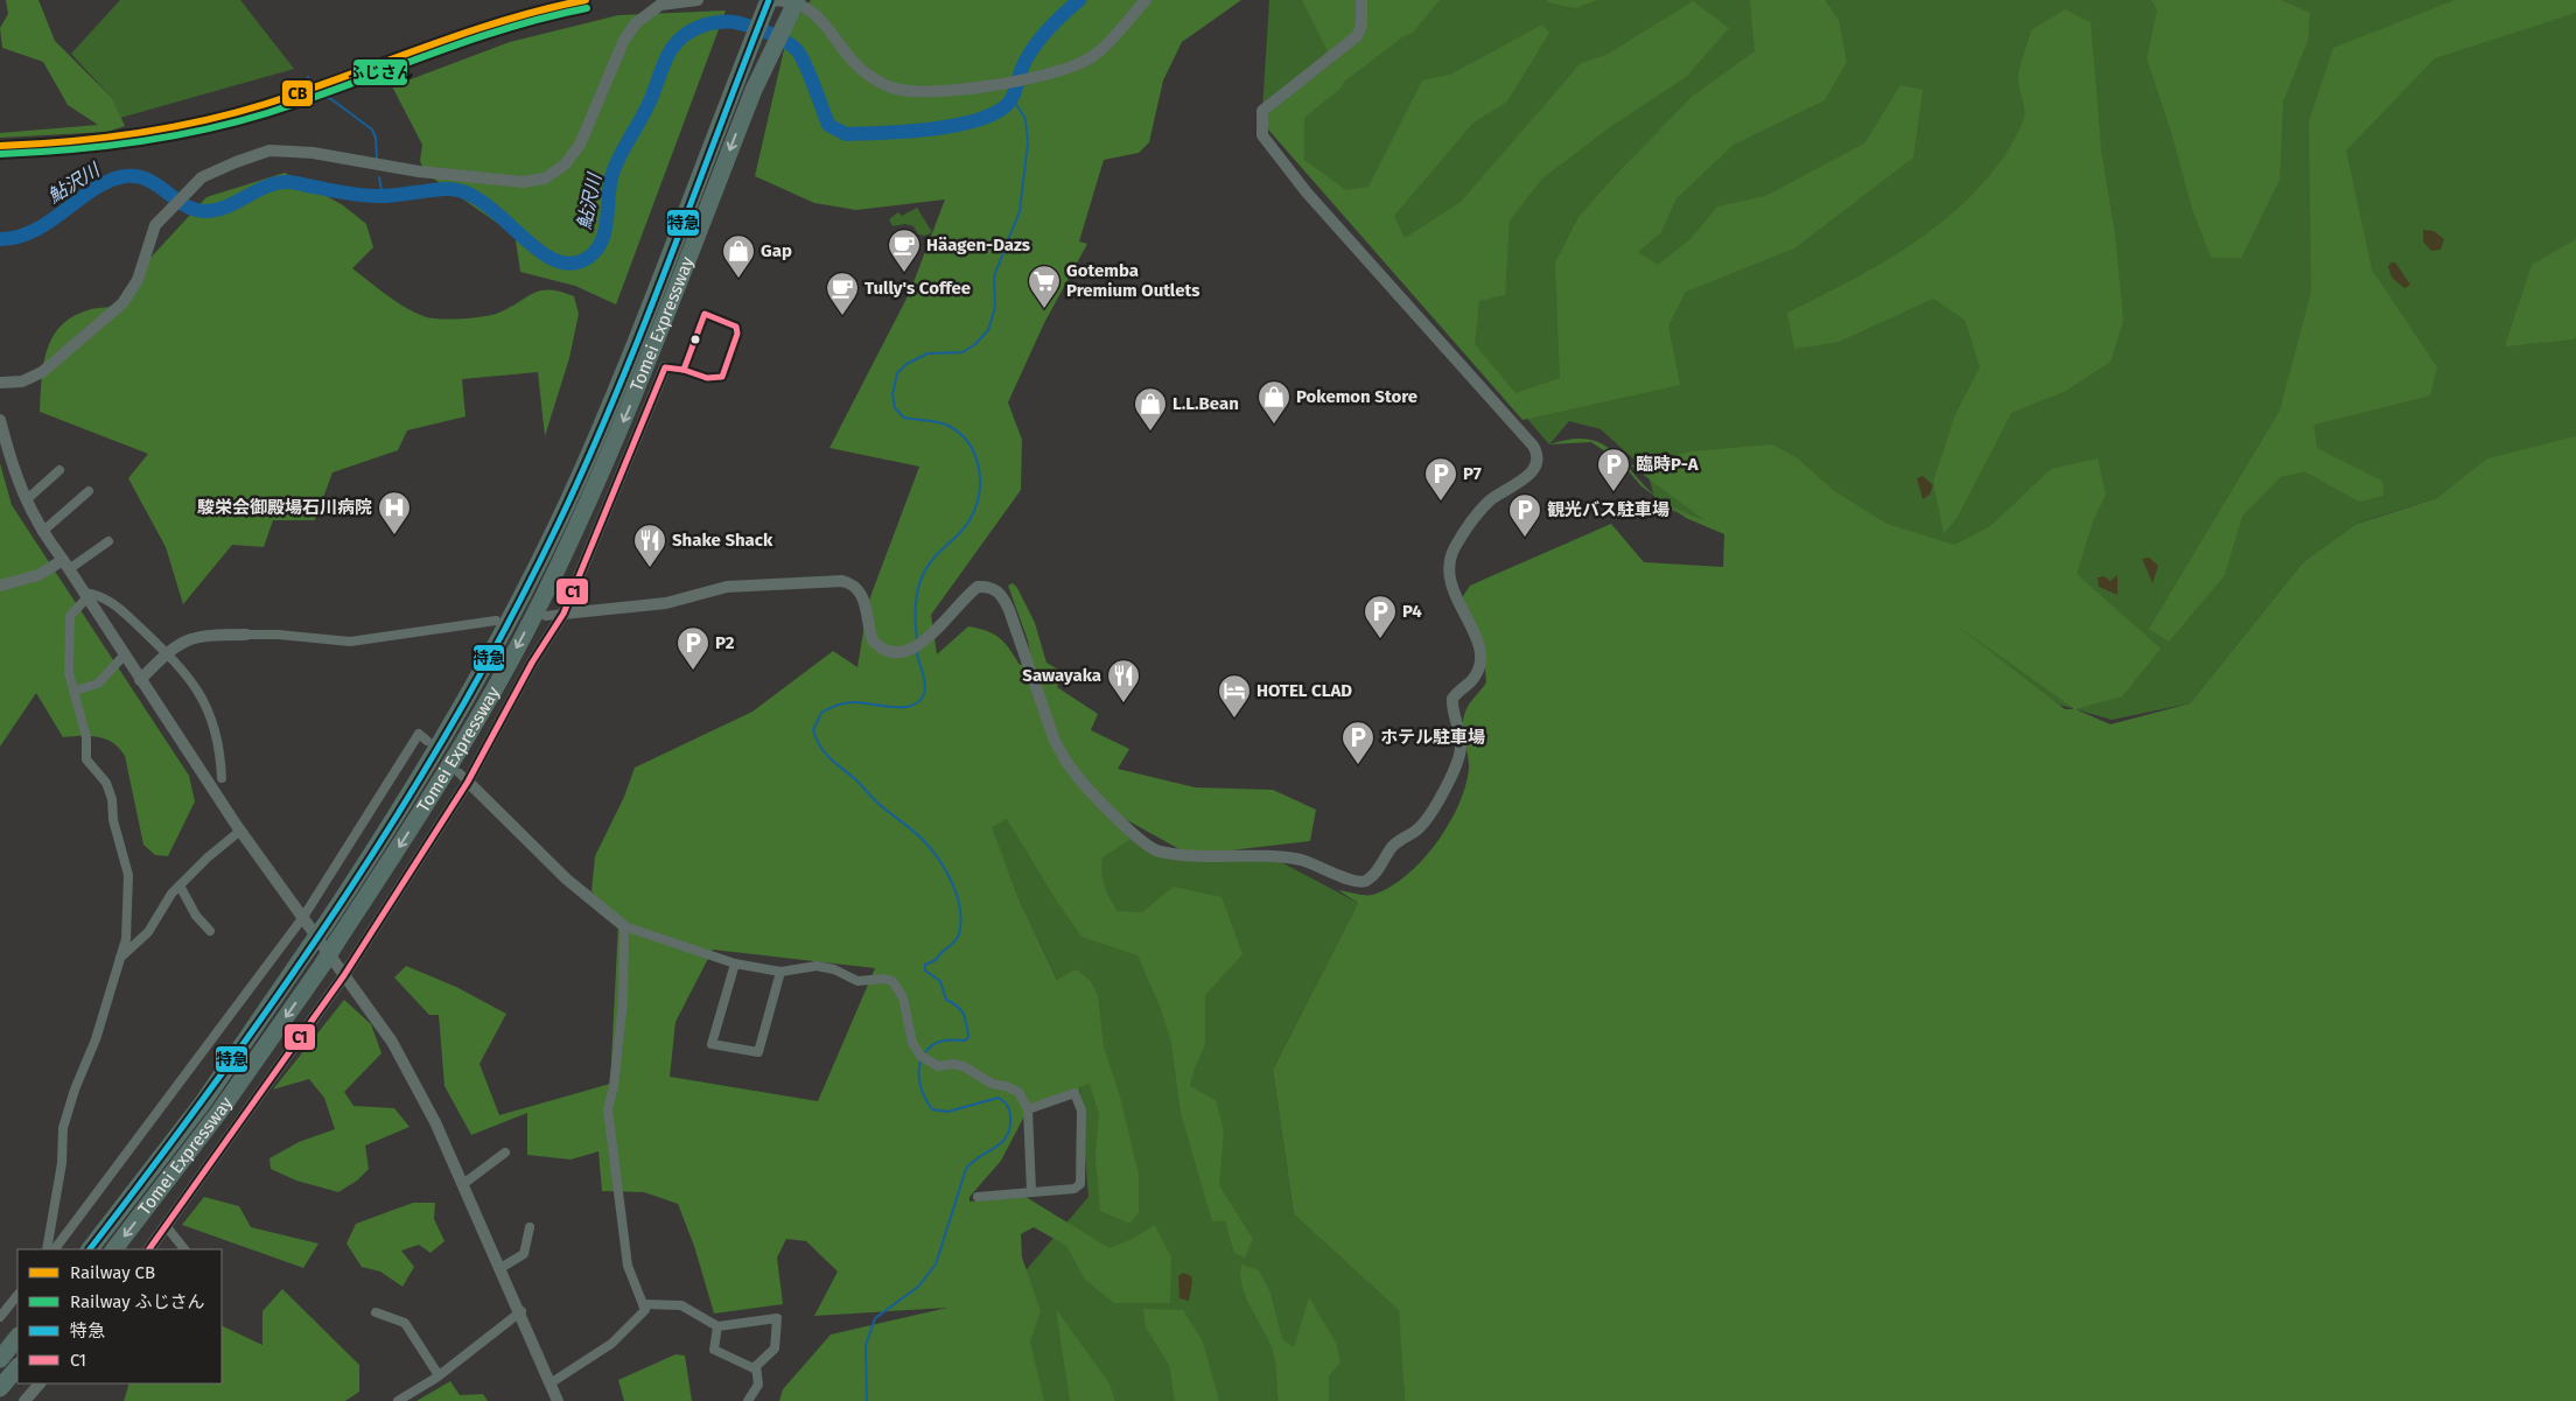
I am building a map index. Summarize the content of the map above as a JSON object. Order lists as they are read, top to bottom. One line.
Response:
{"streets":{"highway":["Tomei Expressway"]},"water":["鮎沢川"],"places":{"cafe":["Häagen-Dazs","Tully's Coffee"],"shop":["Gap","Pokemon Store","L.L.Bean"],"supermarket":["Gotemba Premium Outlets"],"parking":["臨時P-A","P7","観光バス駐車場","P4","P2","ホテル駐車場"],"hospital":["駿栄会御殿場石川病院"],"restaurant":["Shake Shack","Sawayaka"],"hotel":["HOTEL CLAD"]},"lines":["rail line CB","transit line 特急","rail line ふじさん","transit line C1"],"legend":["Railway CB","Railway ふじさん","特急","C1"]}
